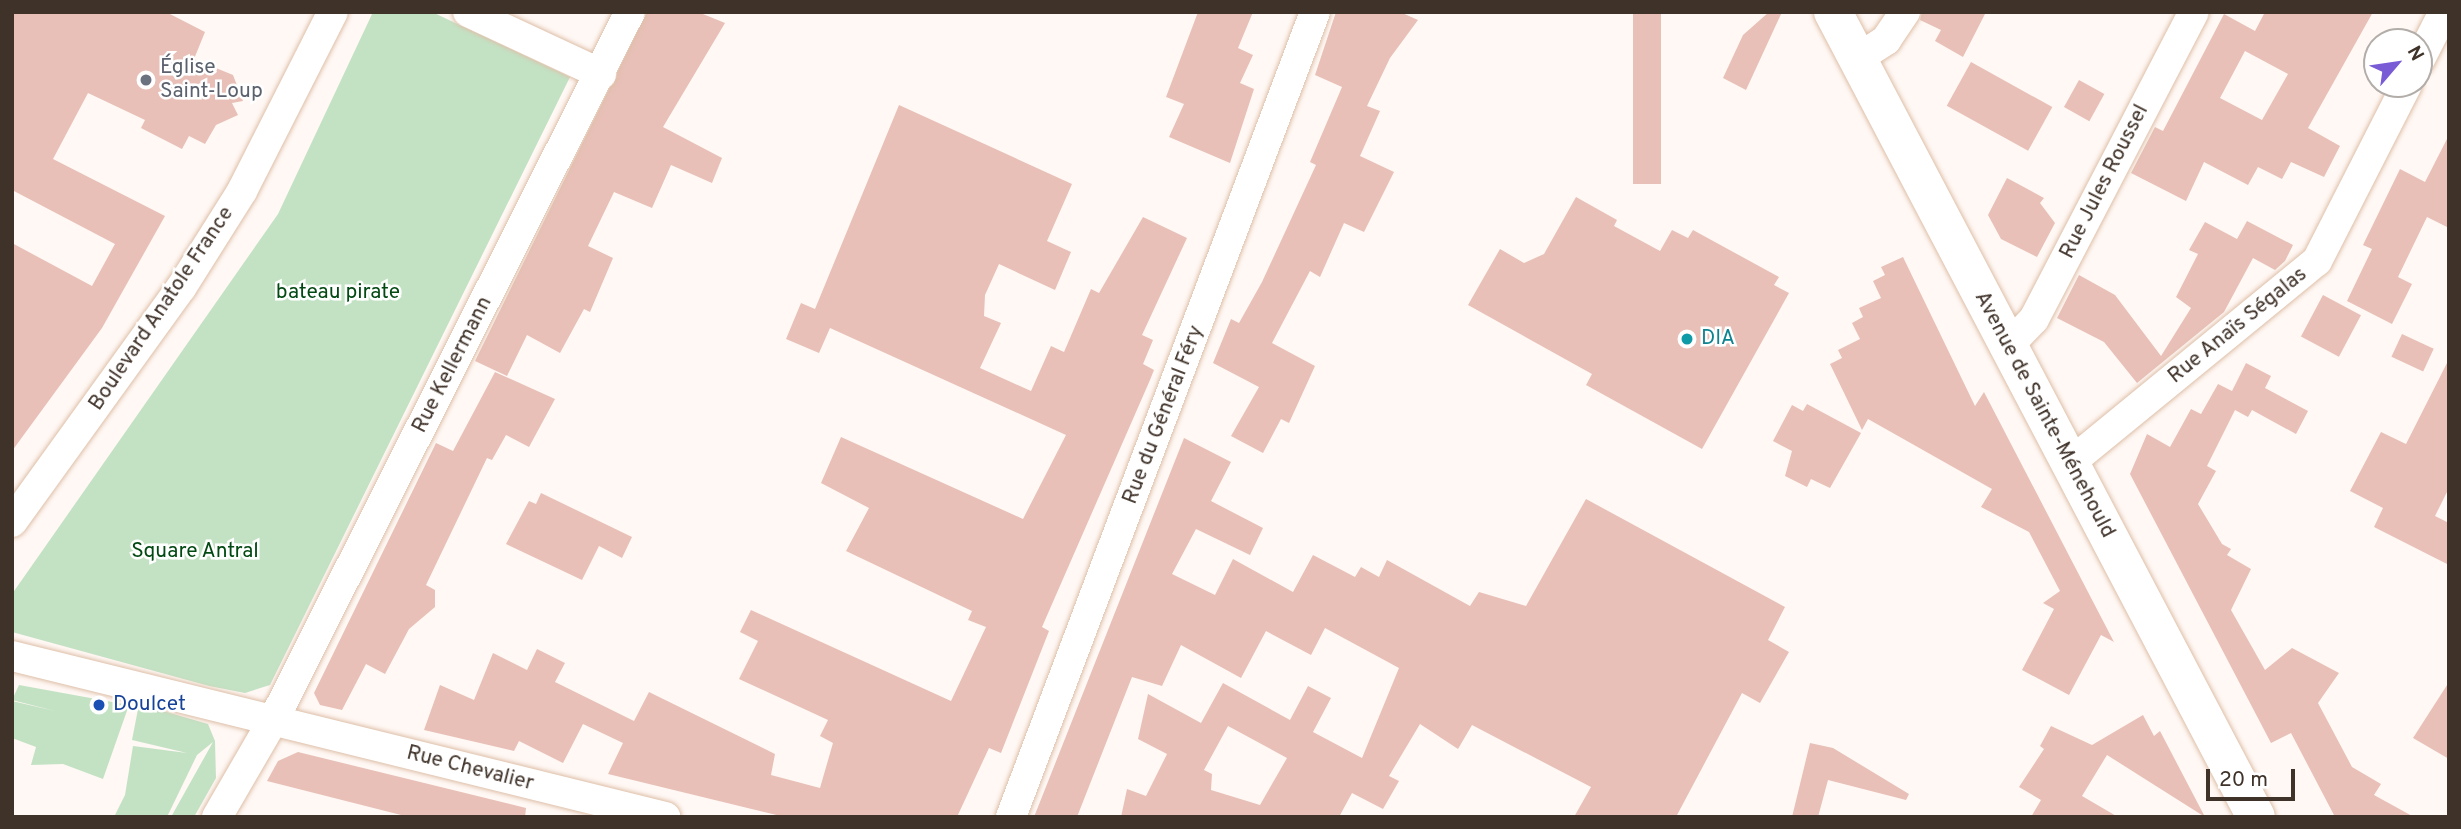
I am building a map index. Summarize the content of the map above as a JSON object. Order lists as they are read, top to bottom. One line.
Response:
{"streets":{"main road":["Avenue de Sainte-Ménehould"],"street":["Rue Jules Roussel","Boulevard Anatole France","Rue Anaïs Ségalas","Rue Kellermann","Rue du Général Féry","Rue Chevalier"]},"crossings":[["Rue Jules Roussel","Avenue de Sainte-Ménehould"],["Rue Anaïs Ségalas","Avenue de Sainte-Ménehould"],["Rue Kellermann","Rue Chevalier"]],"parks":["bateau pirate","Square Antral"],"places":["Église Saint-Loup","DIA","Doulcet"],"scale_bar":"20 m","north":"top right"}
